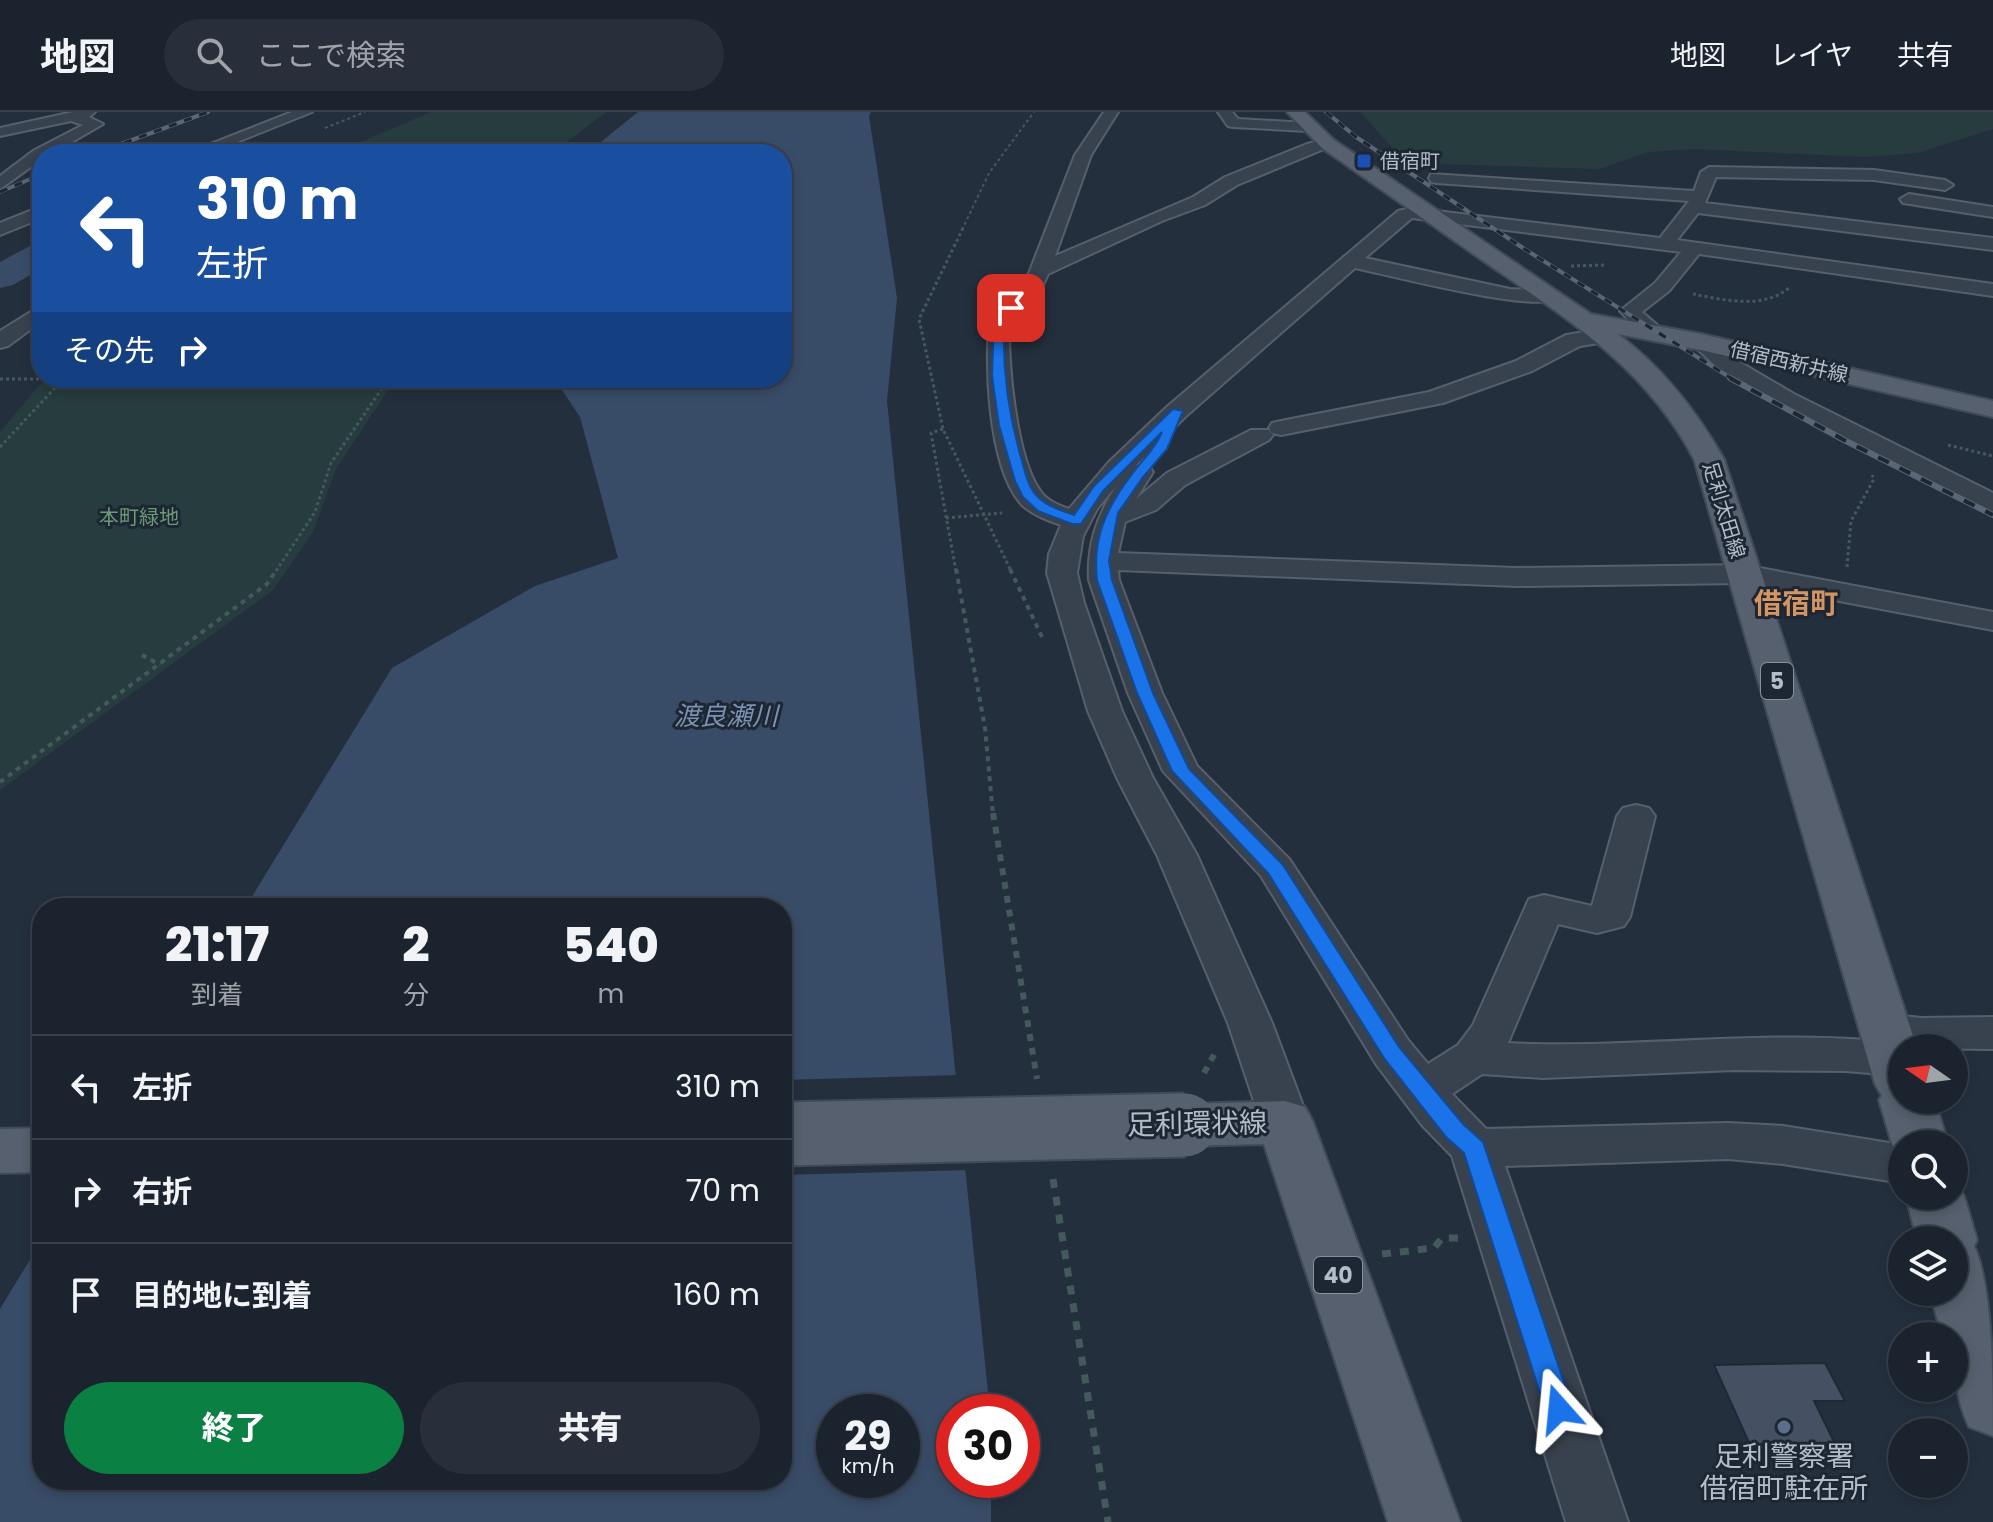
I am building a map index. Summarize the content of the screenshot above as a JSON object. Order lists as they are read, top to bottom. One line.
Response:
{"streets":{"main road":["借宿西新井線","足利太田線","5","足利環状線","40"]},"crossings":[["借宿西新井線","足利太田線"]],"districts":["借宿町"],"water":["渡良瀬川"],"parks":["本町緑地"],"places":{"transit":["借宿町"],"other":["足利警察署 借宿町駐在所"]},"north":"left","page":{"header":"地図","search":"ここで検索","nav":["地図","レイヤ","共有"],"turn":["310 m","左折"],"then":"その先","eta":["21:17","到着","2","分","540","m"],"map_buttons":["+","−"],"list":[{"name":"左折","value":"310 m"},{"name":"右折","value":"70 m"},{"name":"目的地に到着","value":"160 m"}],"buttons":["終了","共有"],"speed":"29 km/h","limit":"30"}}
